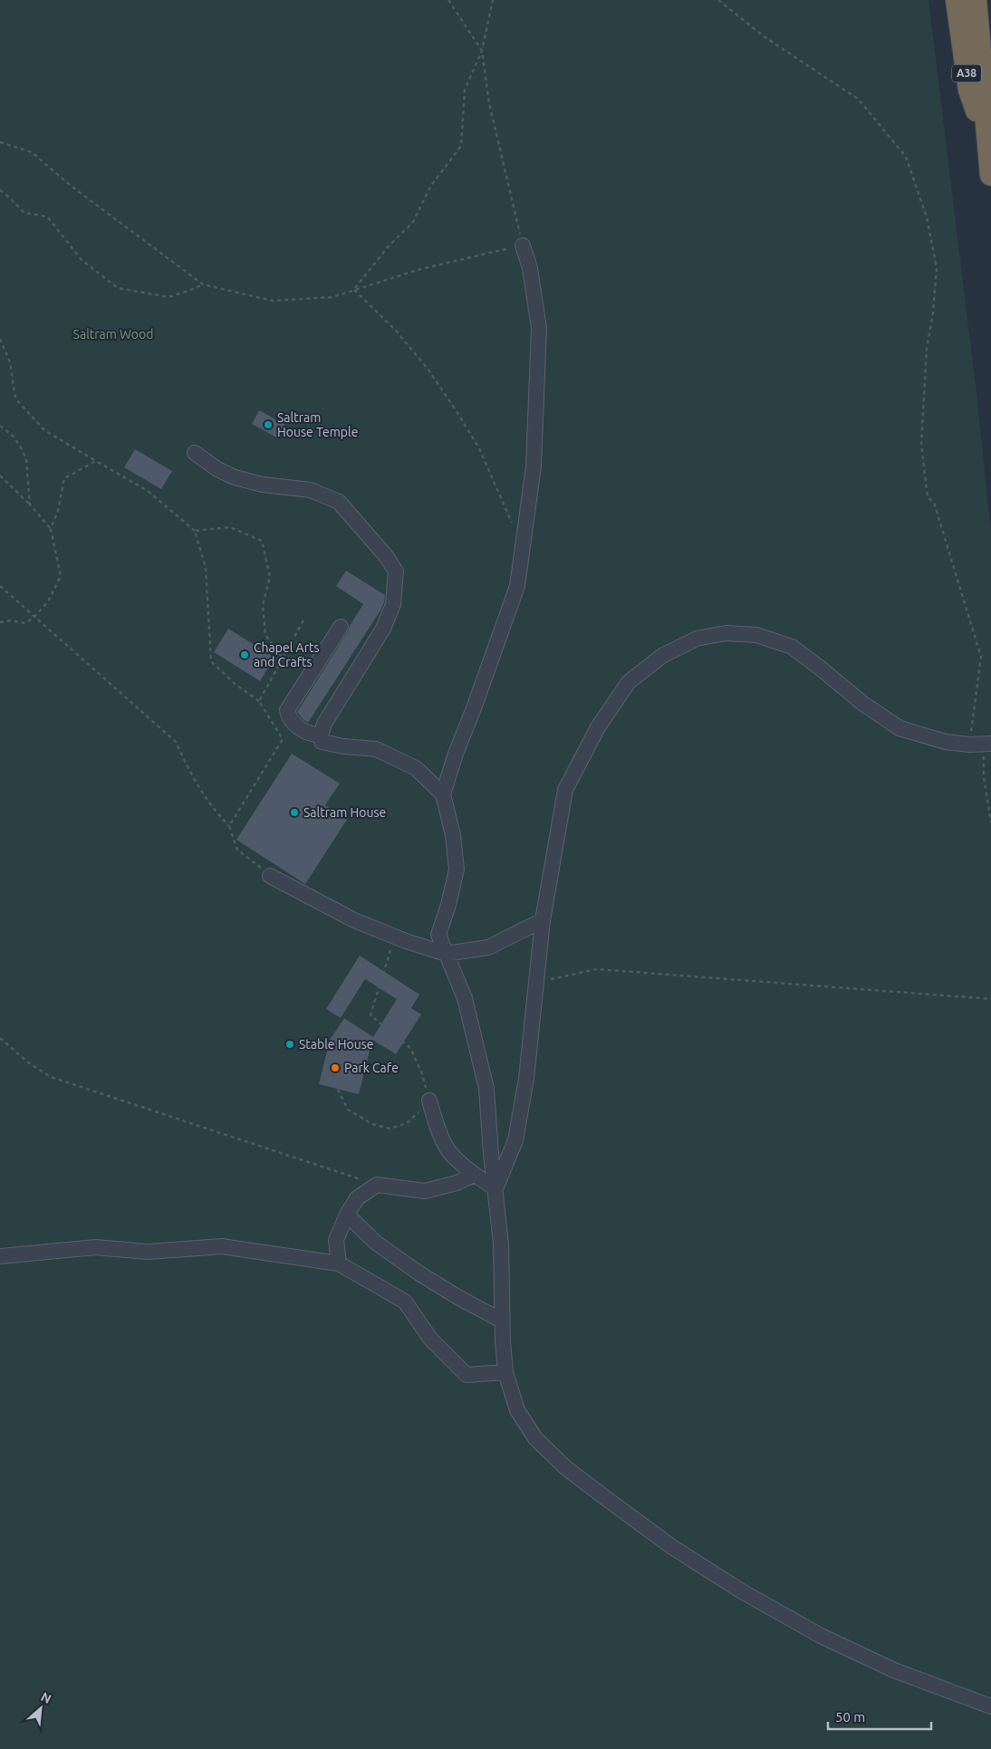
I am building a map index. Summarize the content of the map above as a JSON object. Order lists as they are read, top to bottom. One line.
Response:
{"streets":{"highway":["A38"]},"parks":["Saltram Wood"],"places":["Saltram House Temple","Chapel Arts and Crafts","Saltram House","Stable House","Park Cafe"],"scale_bar":"50 m","north":"top right"}
